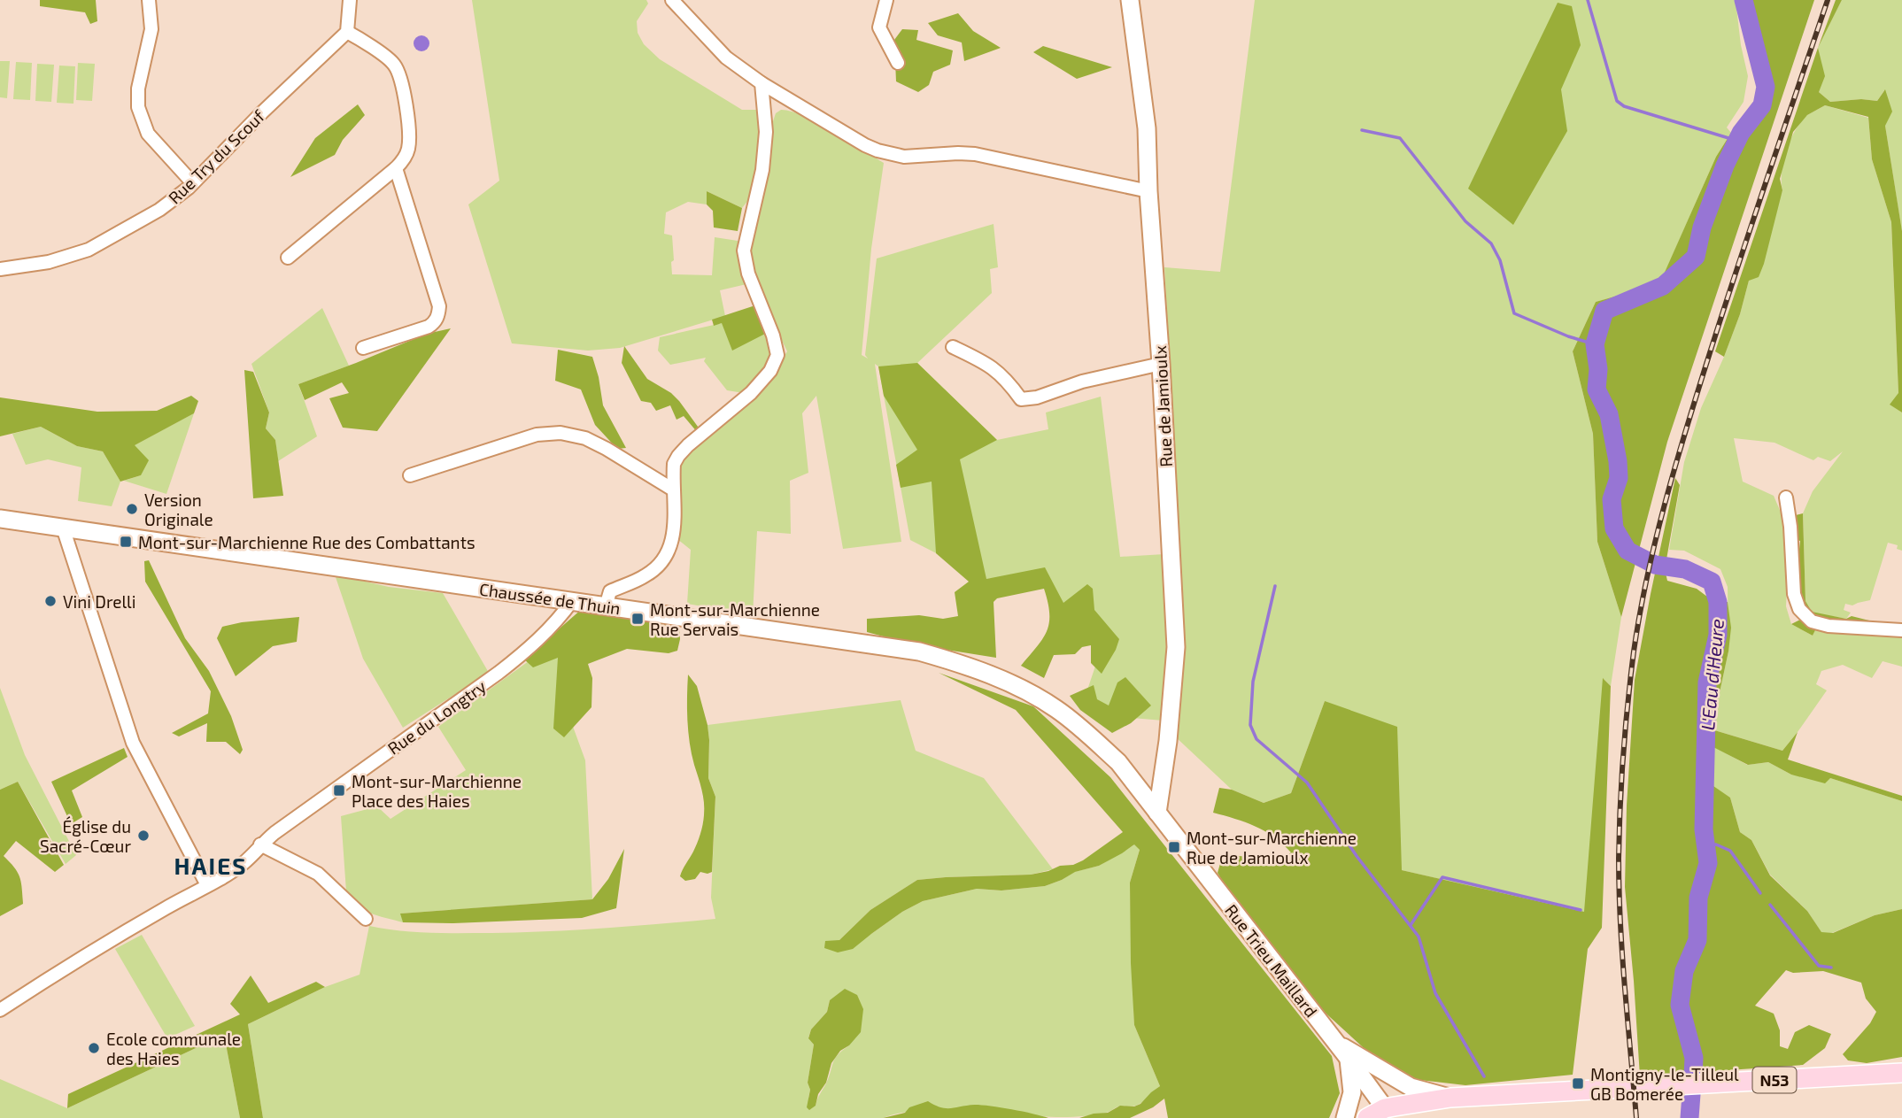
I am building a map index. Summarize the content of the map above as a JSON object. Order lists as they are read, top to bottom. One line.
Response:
{"streets":{"main road":["Rue de Jamioulx","Chaussée de Thuin","Rue Trieu Maillard","N53"],"street":["Rue Try du Scouf","Rue du Longtry"]},"crossings":[["Rue de Jamioulx","Chaussée de Thuin"],["Rue de Jamioulx","Rue Trieu Maillard"],["Chaussée de Thuin","Rue du Longtry"],["Chaussée de Thuin","Rue Trieu Maillard"],["Rue Trieu Maillard","N53"]],"districts":["HAIES"],"water":["L'Eau d'Heure"],"places":{"other":["Version Originale","Vini Drelli","Église du Sacré-Cœur","Ecole communale des Haies"],"transit":["Mont-sur-Marchienne Rue des Combattants","Mont-sur-Marchienne Rue Servais","Mont-sur-Marchienne Place des Haies","Mont-sur-Marchienne Rue de Jamioulx","Montigny-le-Tilleul GB Bomerée"]}}
